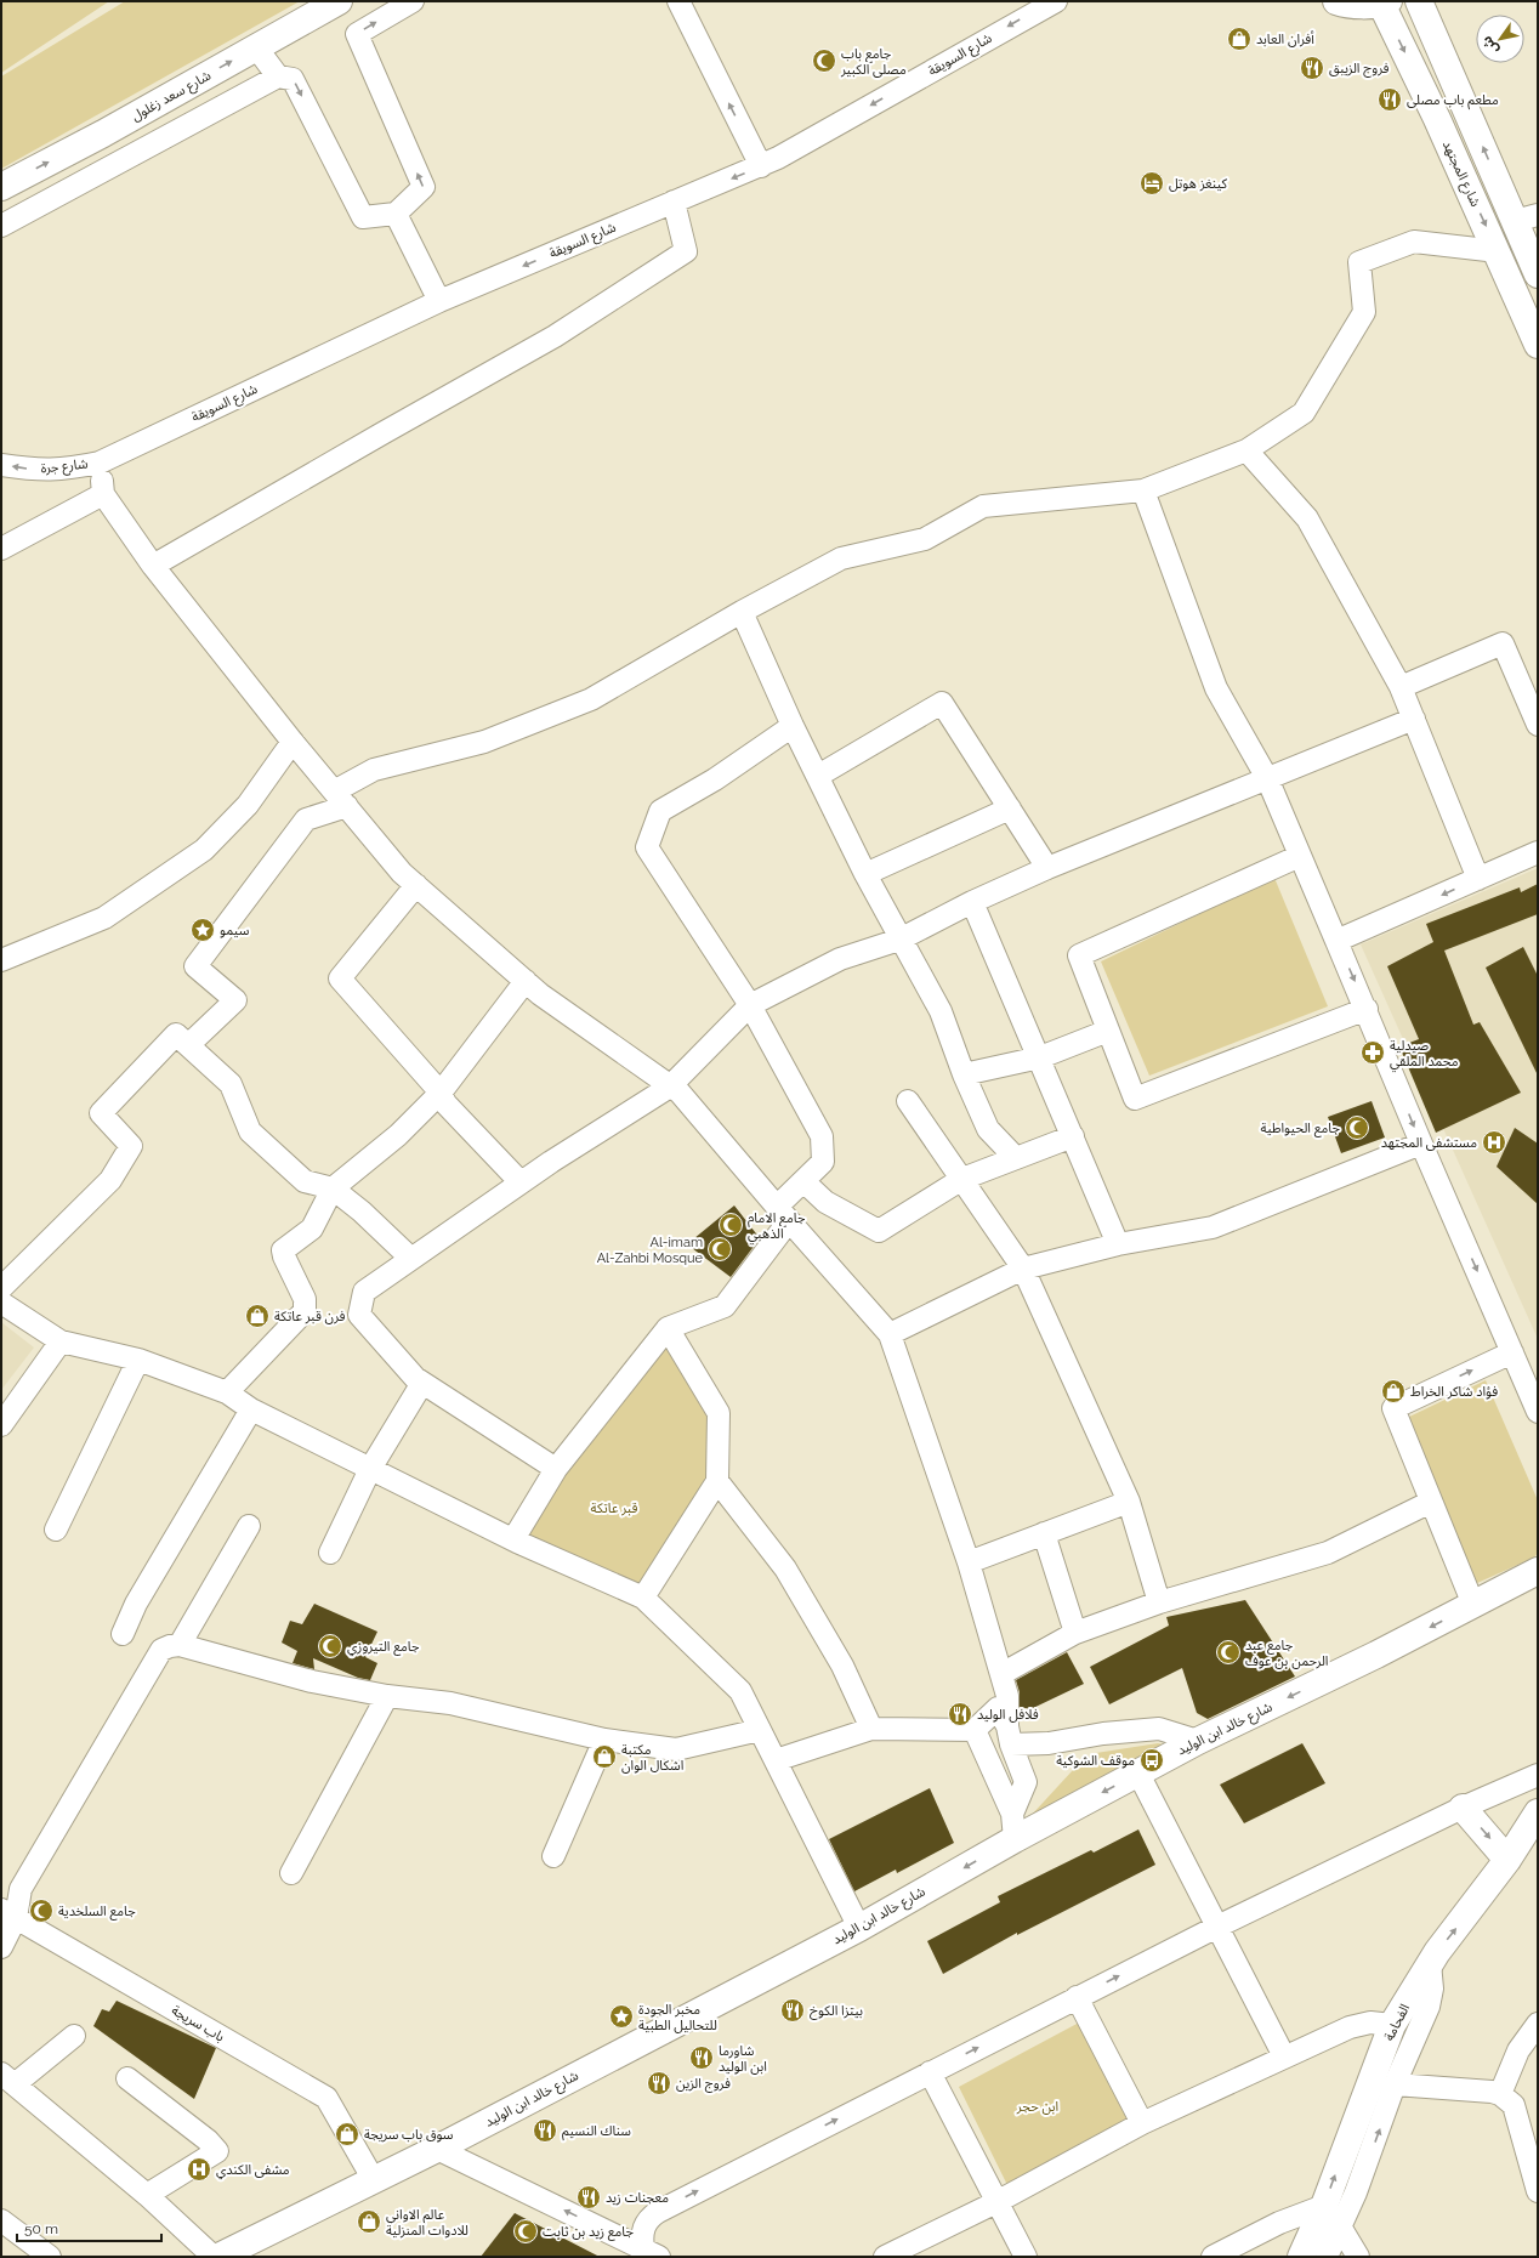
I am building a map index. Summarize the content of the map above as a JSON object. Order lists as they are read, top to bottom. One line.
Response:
{"streets":{"main road":["شارع سعد زغلول","شارع المجتهد","شارع خالد ابن الوليد","الفحامة"],"street":["شارع السويقة","شارع جرة","باب سريجة"]},"crossings":[["شارع السويقة","شارع جرة"],["شارع خالد ابن الوليد","باب سريجة"]],"one_way":["شارع سعد زغلول","شارع جرة","شارع خالد ابن الوليد","الفحامة"],"parks":["قبر عاتكة","ابن حجر"],"places":{"shop":["أفران العابد","فرن قبر عاتكة","فؤاد شاكر الخراط","مكتبة اشكال الوان","سوق باب سريجة","عالم الاواني للادوات المنزلية"],"mosque":["جامع باب مصلى الكبير","جامع الحيواطية","جامع الامام الذهبي","Al-imam Al-Zahbi Mosque","جامع التيروزي","جامع عبد الرحمن بن عوف","جامع السلخدية","جامع زيد بن ثابت"],"restaurant":["فروج الزيبق","مطعم باب مصلى","فلافل الوليد","بيتزا الكوخ","شاورما ابن الوليد","فروج الزين","سناك النسيم","معجنات زيد"],"hotel":["كينغز هوتل"],"place":["سيمو","مخبر الجودة للتحاليل الطبية"],"pharmacy":["صيدلية محمد الملقي"],"hospital":["مستشفى المجتهد","مشفى الكندي"],"bus stop":["موقف الشوكية"]},"scale_bar":"50 m","north":"bottom left"}
